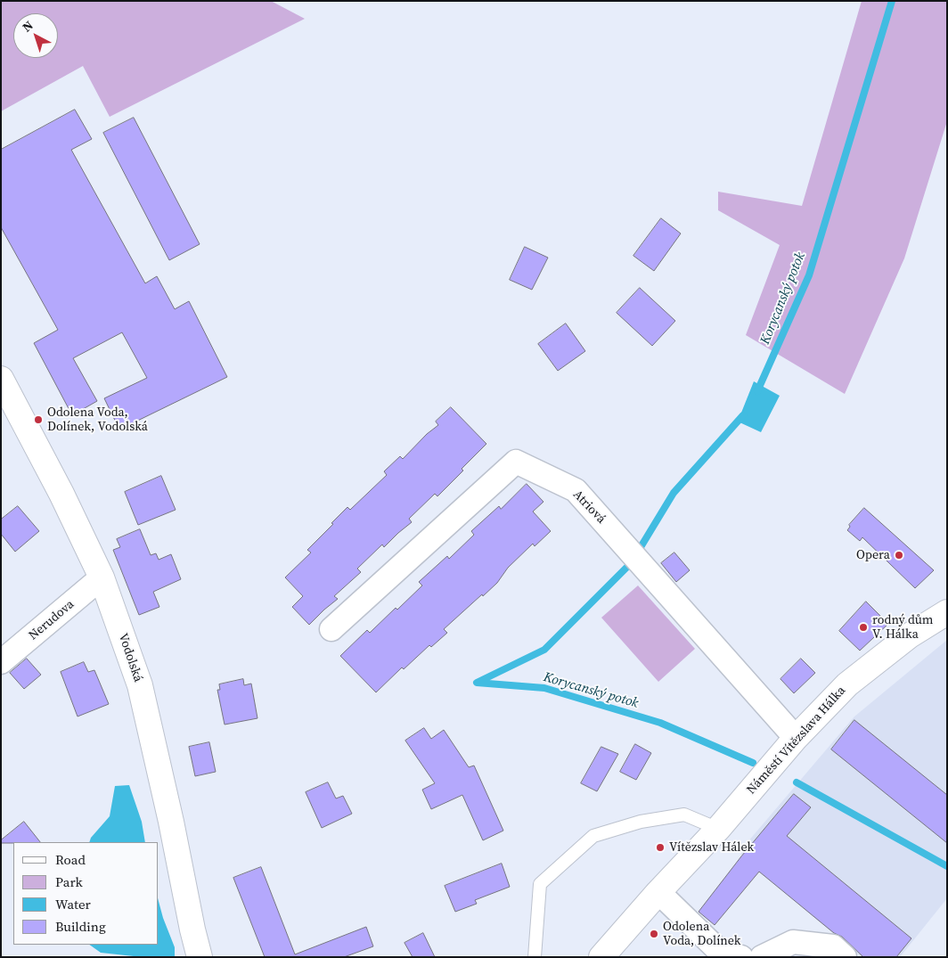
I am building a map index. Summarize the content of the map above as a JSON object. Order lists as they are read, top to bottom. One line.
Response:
{"streets":{"street":["Atriová","Nerudova","Vodolská","Náměstí Vítězslava Hálka"]},"crossings":[["Atriová","Náměstí Vítězslava Hálka"],["Nerudova","Vodolská"]],"water":["Korycanský potok"],"places":["Odolena Voda, Dolínek, Vodolská","Opera","rodný dům V. Hálka","Vítězslav Hálek","Odolena Voda, Dolínek"],"legend":["Road","Park","Water","Building"],"north":"top left"}
